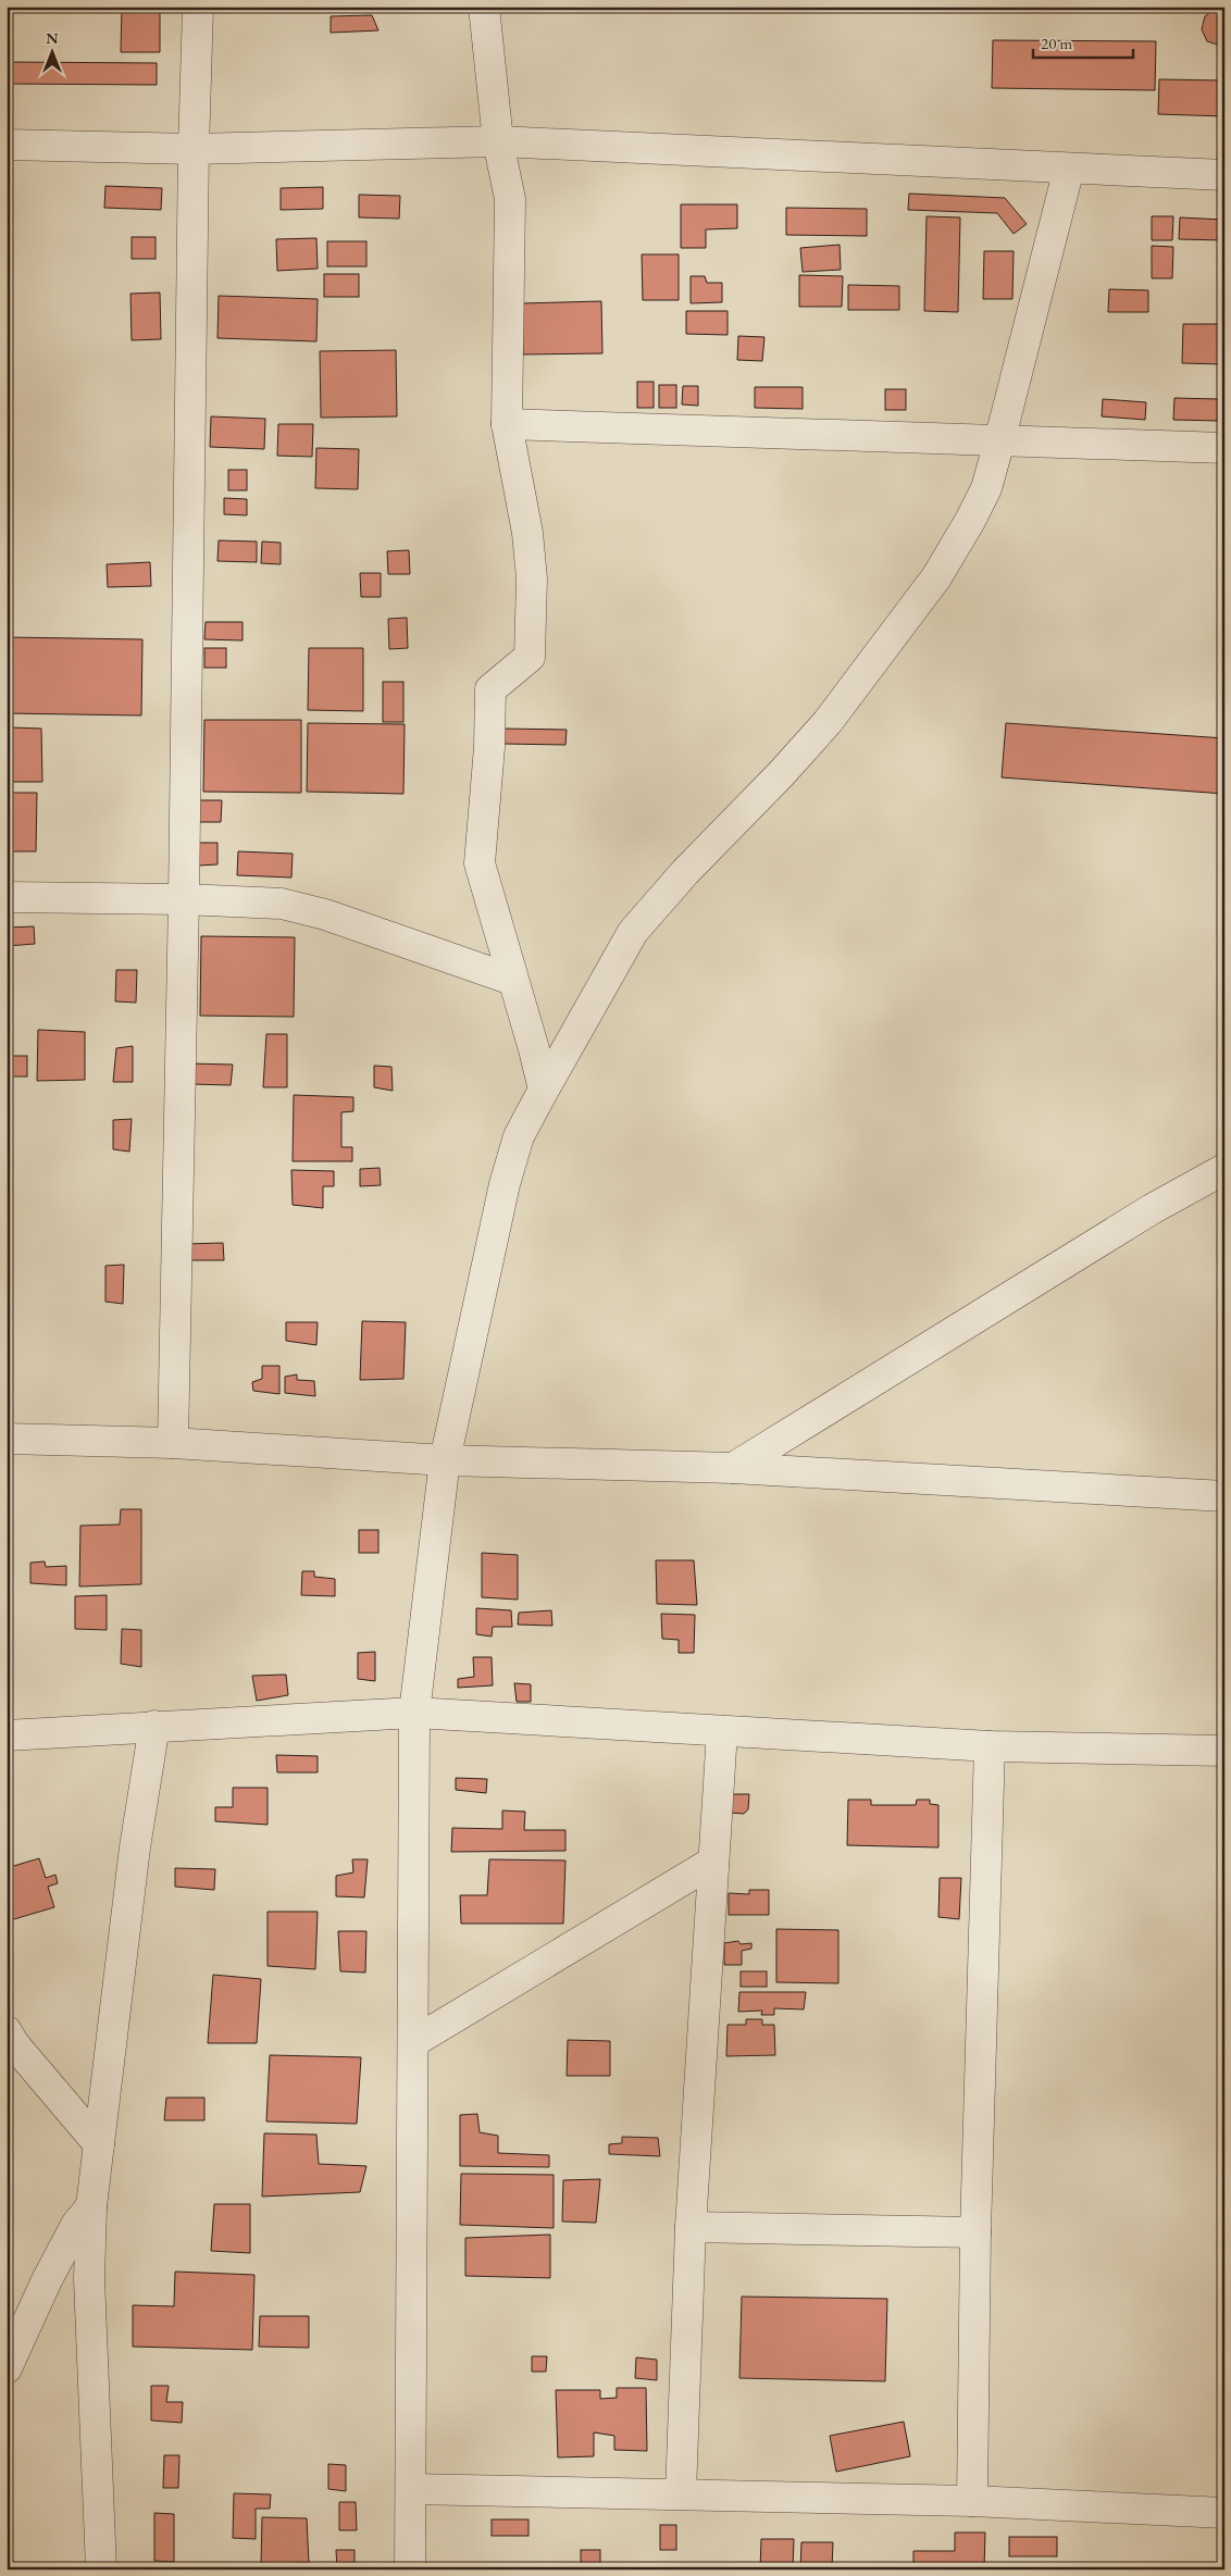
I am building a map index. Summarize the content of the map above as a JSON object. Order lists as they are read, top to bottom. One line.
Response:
{"scale_bar":"20 m","north":"top"}
